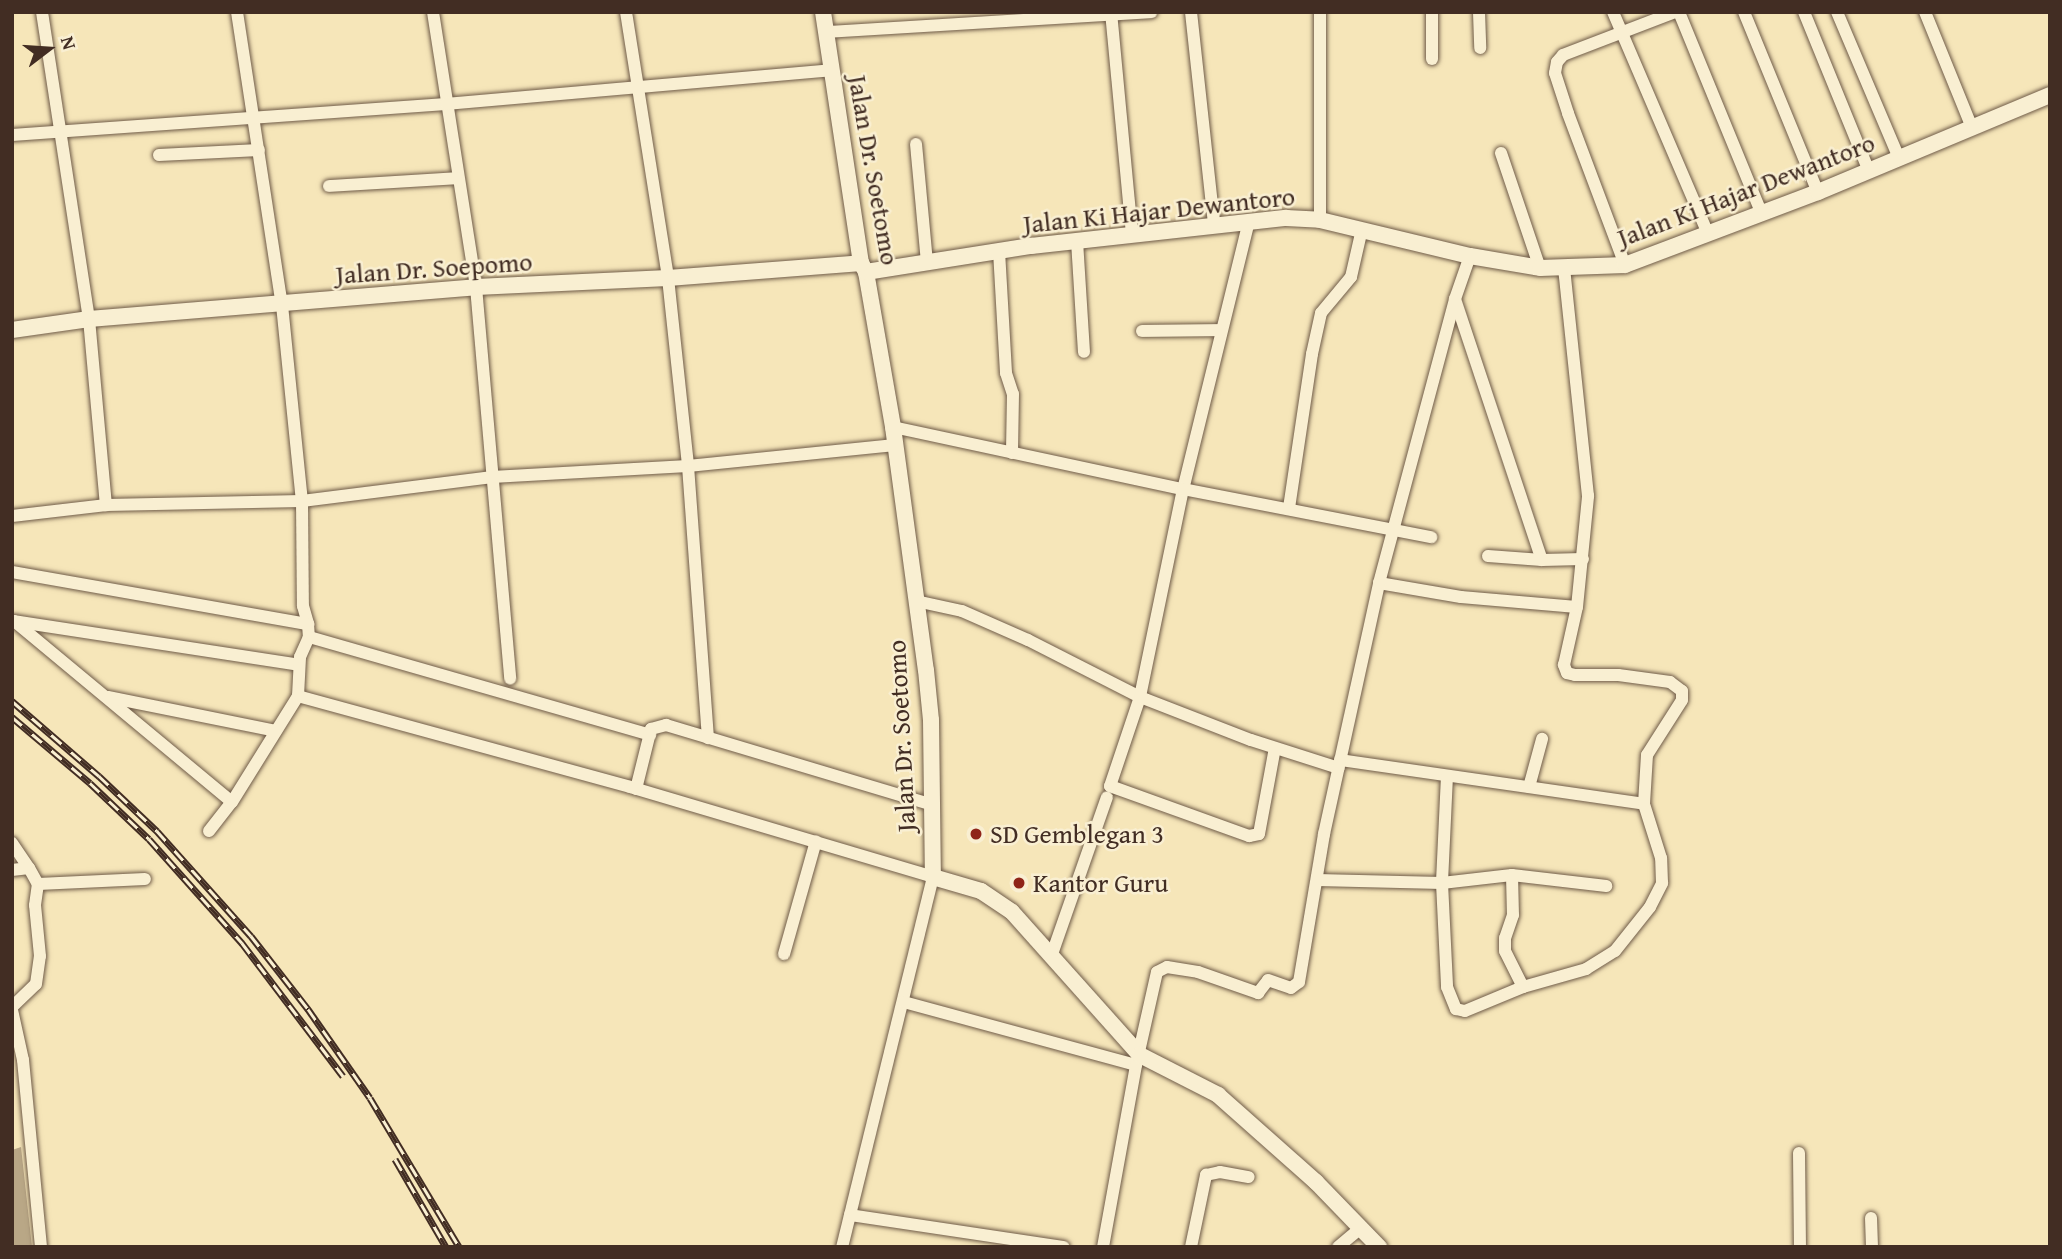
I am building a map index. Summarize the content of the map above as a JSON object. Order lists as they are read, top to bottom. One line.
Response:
{"streets":{"street":["Jalan Dr. Soetomo","Jalan Ki Hajar Dewantoro","Jalan Dr. Soepomo"]},"crossings":[["Jalan Dr. Soetomo","Jalan Ki Hajar Dewantoro"],["Jalan Dr. Soetomo","Jalan Dr. Soepomo"],["Jalan Ki Hajar Dewantoro","Jalan Dr. Soepomo"]],"places":["SD Gemblegan 3","Kantor Guru"],"north":"right"}
